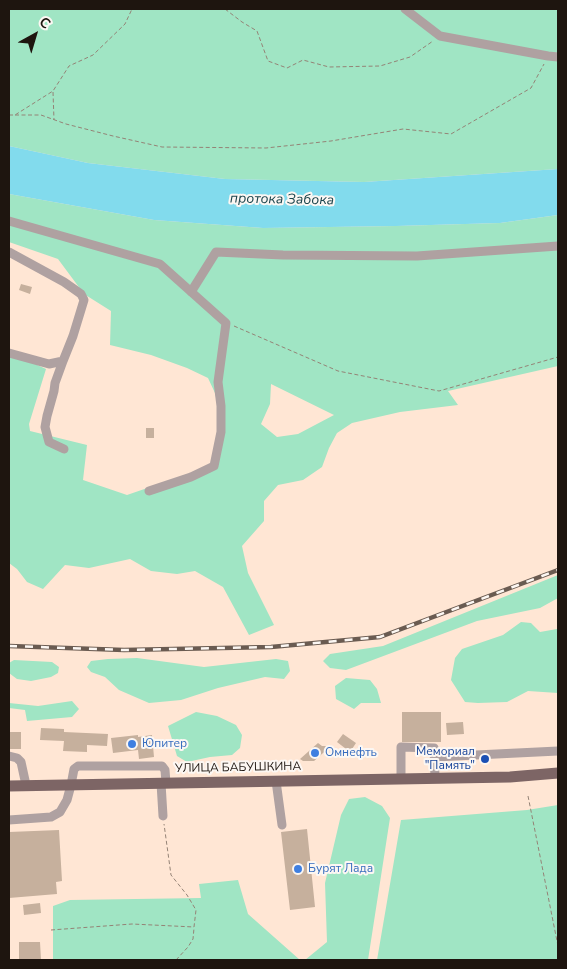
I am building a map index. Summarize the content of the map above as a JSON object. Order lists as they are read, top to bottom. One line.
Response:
{"streets":{"main road":["УЛИЦА БАБУШКИНА"]},"water":["протока Забока"],"places":["Юпитер","Омнефть","Мемориал \"Память\"","Бурят Лада"],"north":"top right"}
